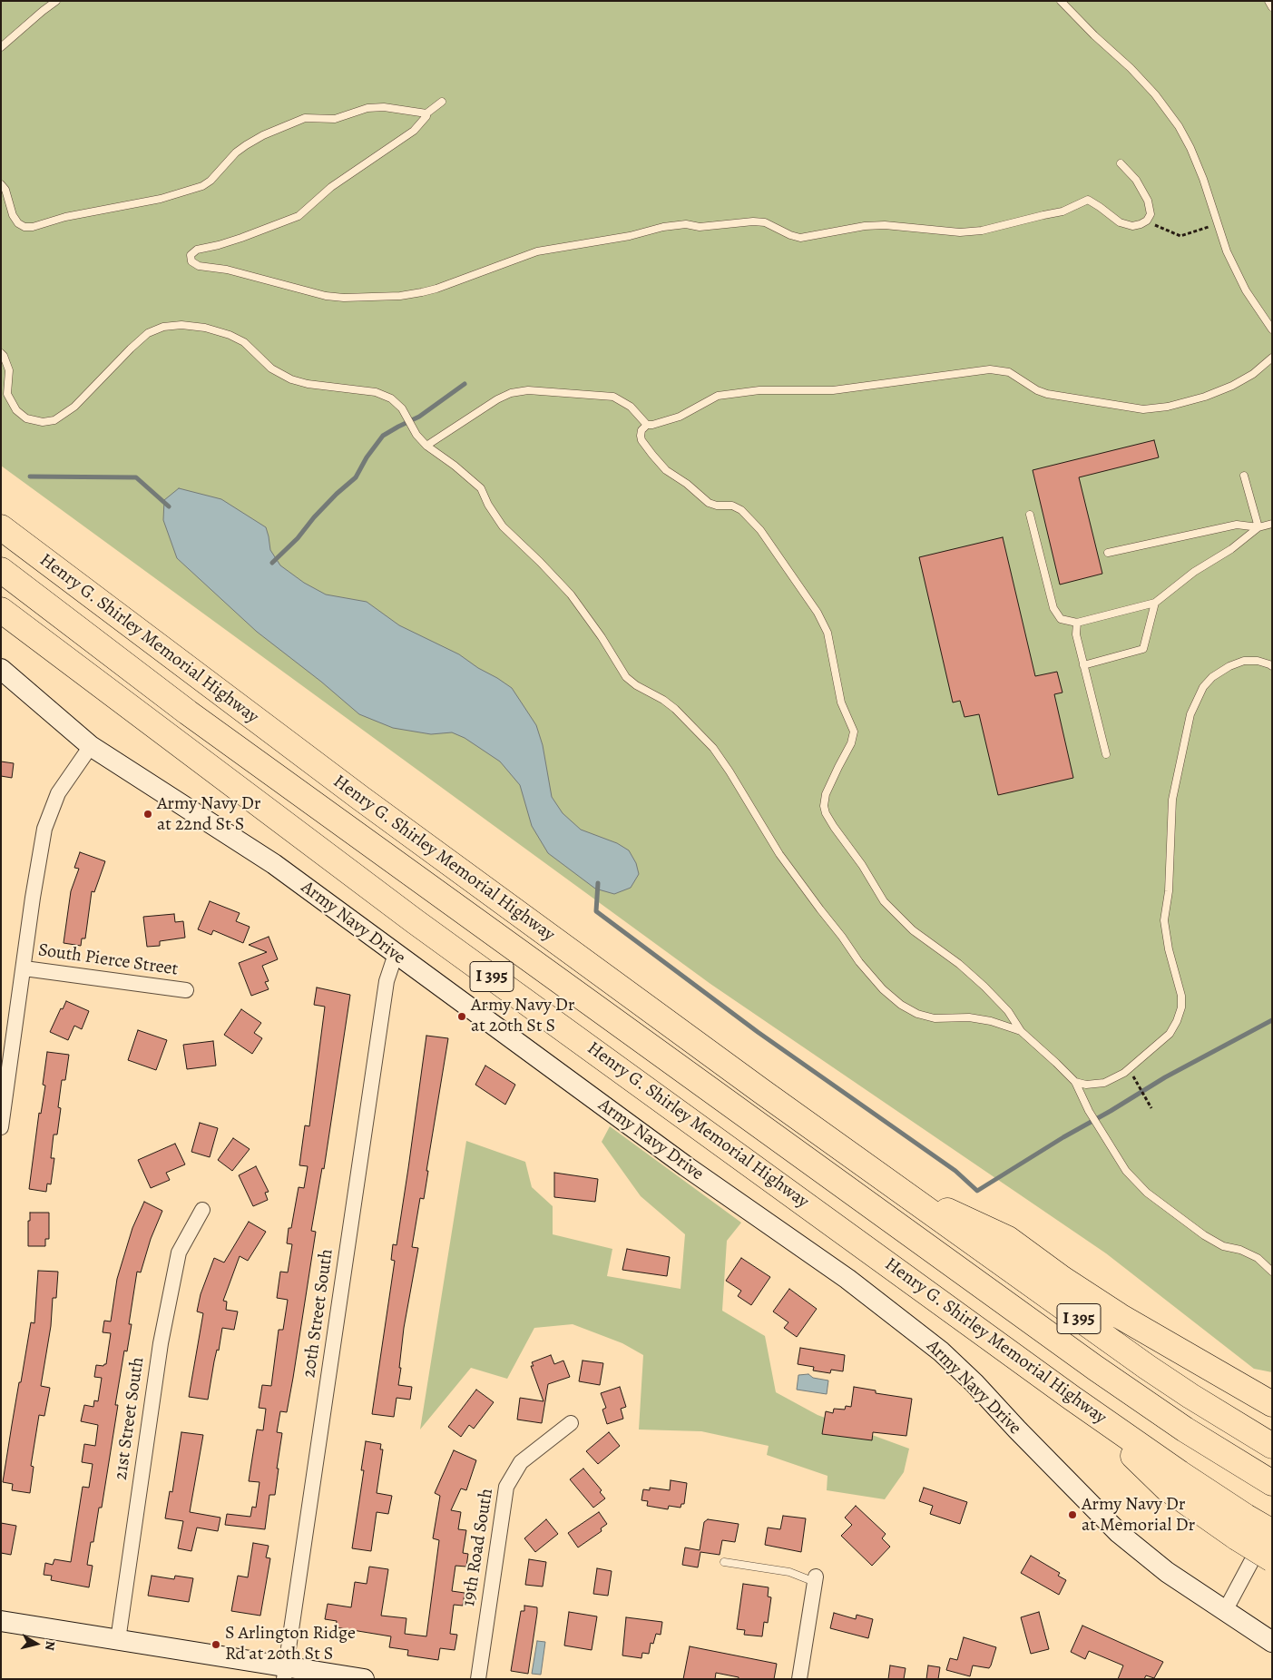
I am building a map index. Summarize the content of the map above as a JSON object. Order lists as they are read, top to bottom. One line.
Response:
{"streets":{"highway":["Henry G. Shirley Memorial Highway","I 395"],"street":["Army Navy Drive","South Pierce Street","20th Street South","21st Street South","19th Road South"]},"crossings":[["Army Navy Drive","20th Street South"]],"places":["Army Navy Dr at 22nd St S","Army Navy Dr at 20th St S","Army Navy Dr at Memorial Dr","S Arlington Ridge Rd at 20th St S"],"north":"right"}
